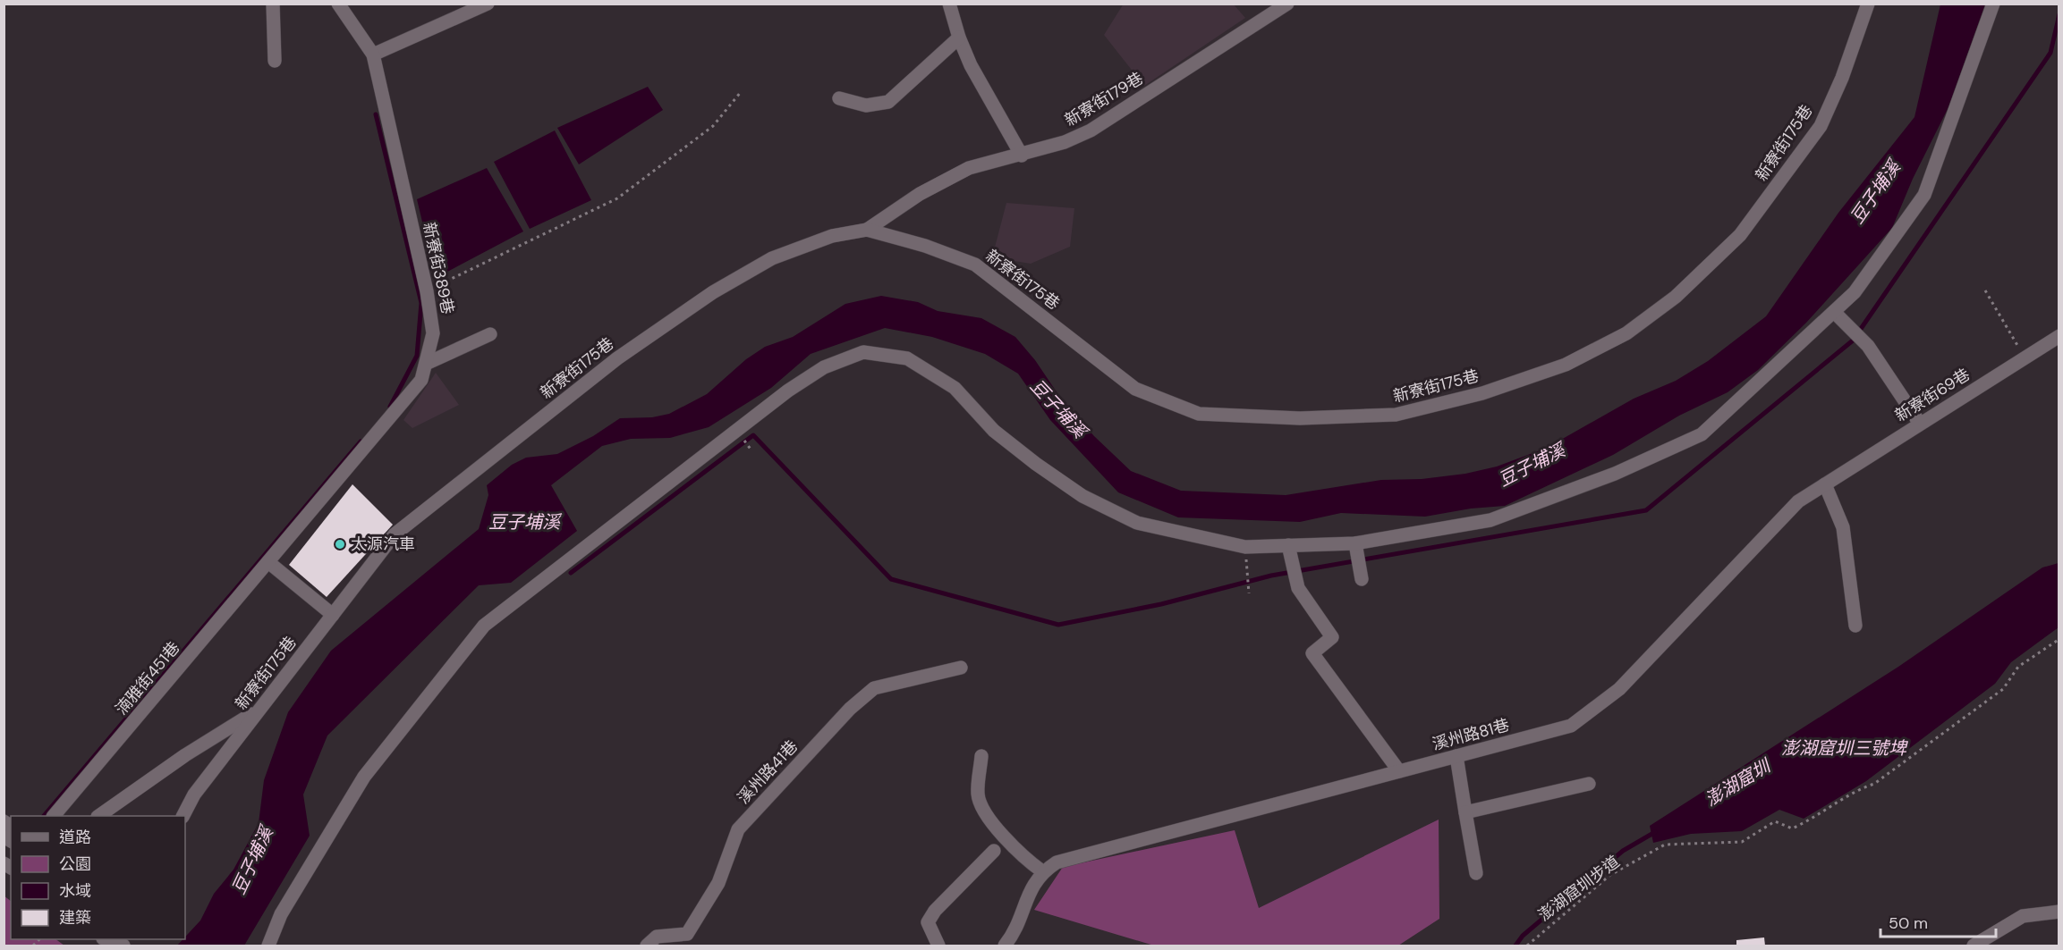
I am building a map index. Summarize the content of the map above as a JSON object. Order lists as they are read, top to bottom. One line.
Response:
{"streets":{"street":["新寮街179巷","新寮街175巷","新寮街389巷","新寮街69巷","湳雅街451巷","溪州路81巷","溪州路41巷"],"path":["澎湖窟圳步道"]},"crossings":[["新寮街179巷","新寮街175巷"],["新寮街389巷","湳雅街451巷"],["新寮街69巷","溪州路81巷"]],"water":["豆子埔溪","澎湖窟圳三號埤","澎湖窟圳"],"places":["太源汽車"],"legend":["道路","公園","水域","建築"],"scale_bar":"50 m"}
